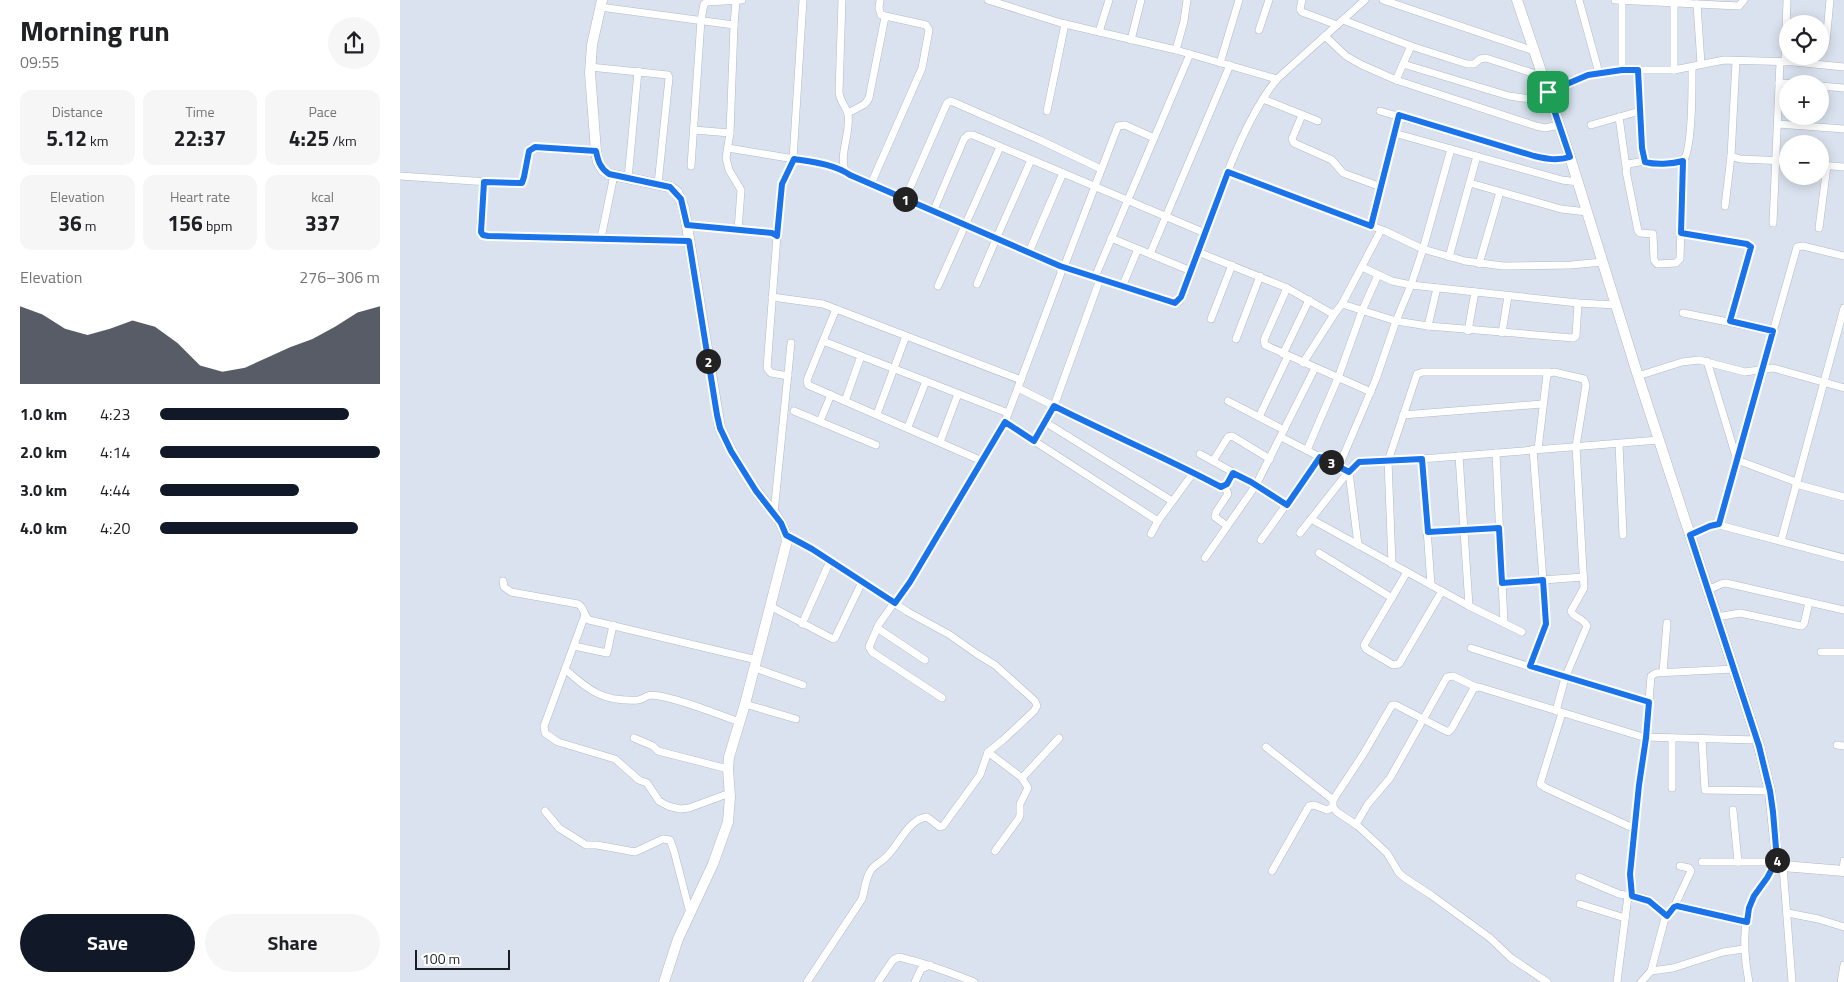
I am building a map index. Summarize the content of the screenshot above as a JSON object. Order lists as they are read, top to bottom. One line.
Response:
{"scale_bar":"100 m","page":{"heading":["Morning run","09:55"],"map_buttons":["+","−"],"stats":[["Distance","5.12 km"],["Time","22:37"],["Pace","4:25 /km"],["Elevation","36 m"],["Heart rate","156 bpm"],["kcal","337"]],"pins":["1","2","3","4"],"chart":["Elevation","276–306 m"],"list":[{"name":"1.0 km","note":"4:23"},{"name":"2.0 km","note":"4:14"},{"name":"3.0 km","note":"4:44"},{"name":"4.0 km","note":"4:20"}],"buttons":["Save","Share"],"scale":"100 m"}}
